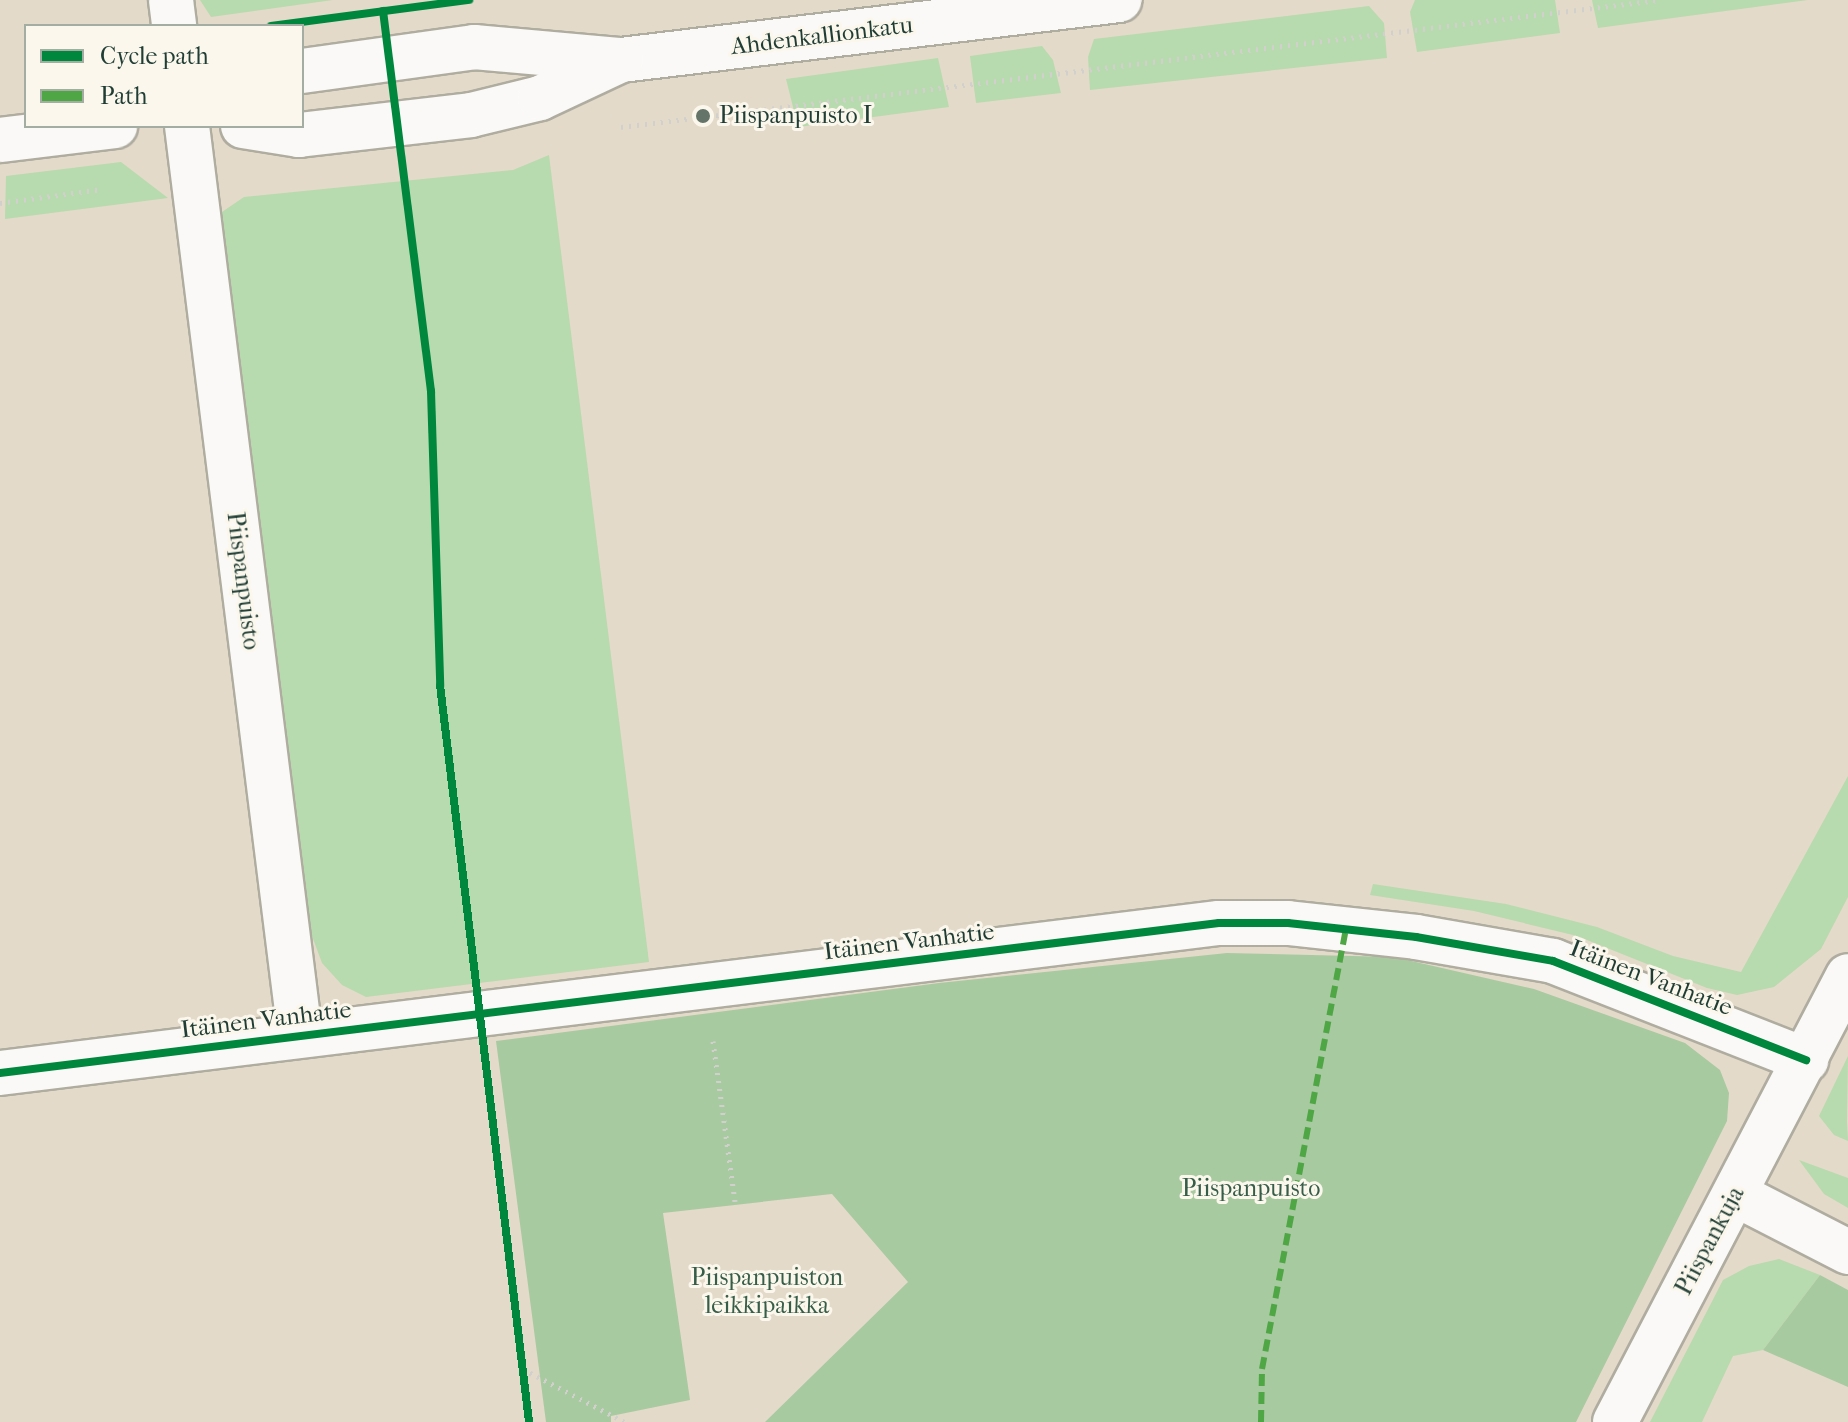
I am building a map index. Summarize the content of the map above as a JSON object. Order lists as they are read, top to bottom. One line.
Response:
{"streets":{"street":["Ahdenkallionkatu","Piispanpuisto","Itäinen Vanhatie","Piispankuja"]},"crossings":[["Piispanpuisto","Itäinen Vanhatie"],["Itäinen Vanhatie","Piispankuja"]],"parks":["Piispanpuisto","Piispanpuiston leikkipaikka"],"places":["Piispanpuisto I"],"legend":["Cycle path","Path"]}
